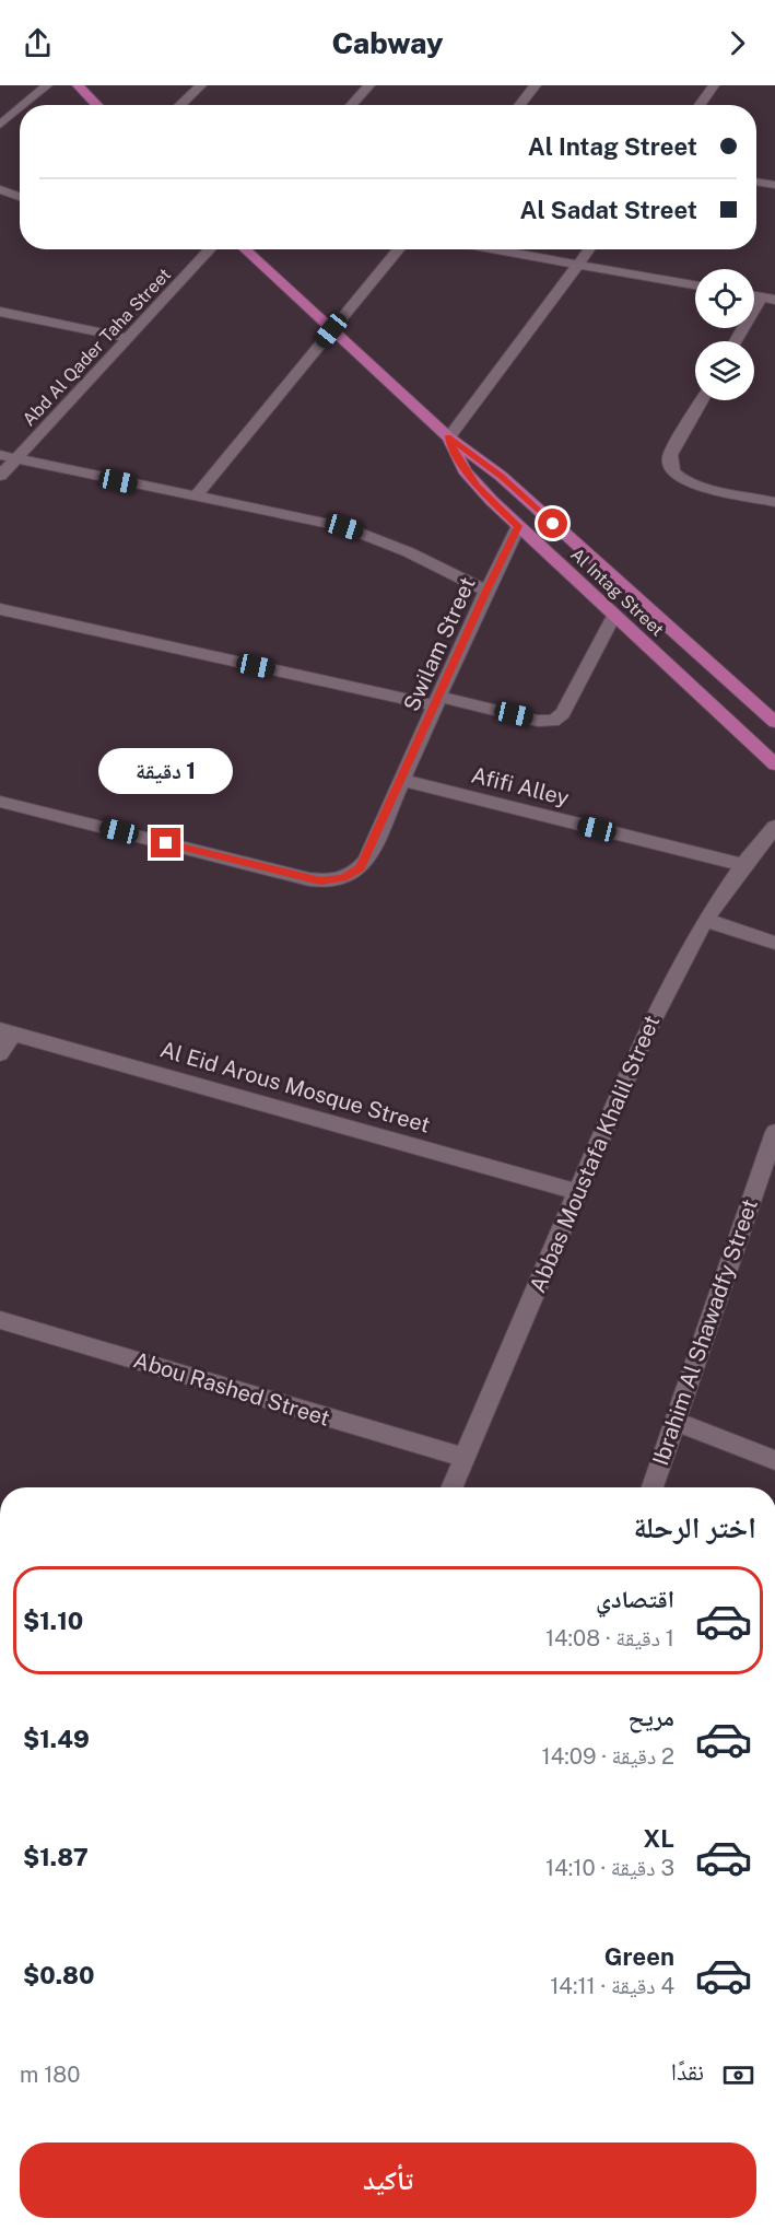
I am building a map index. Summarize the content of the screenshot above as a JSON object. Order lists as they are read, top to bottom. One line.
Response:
{"streets":{"main road":["Al Intag Street"],"street":["Abd Al Qader Taha Street","Swilam Street","Afifi Alley","Al Eid Arous Mosque Street","Abbas Moustafa Khalil Street","Ibrahim Al Shawadfy Street","Abou Rashed Street"]},"crossings":[["Al Intag Street","Swilam Street"],["Swilam Street","Afifi Alley"],["Afifi Alley","Abbas Moustafa Khalil Street"],["Al Eid Arous Mosque Street","Abbas Moustafa Khalil Street"],["Abbas Moustafa Khalil Street","Abou Rashed Street"]],"page":{"header":"Cabway","banner":["Al Intag Street","Al Sadat Street"],"bubble":"1 دقيقة","heading":"اختر الرحلة","list":[{"name":"اقتصادي","note":"1 دقيقة · 14:08","value":"$1.10"},{"name":"مريح","note":"2 دقيقة · 14:09","value":"$1.49"},{"name":"XL","note":"3 دقيقة · 14:10","value":"$1.87"},{"name":"Green","note":"4 دقيقة · 14:11","value":"$0.80"}],"pay":["نقدًا","180 m"],"buttons":"تأكيد"}}
